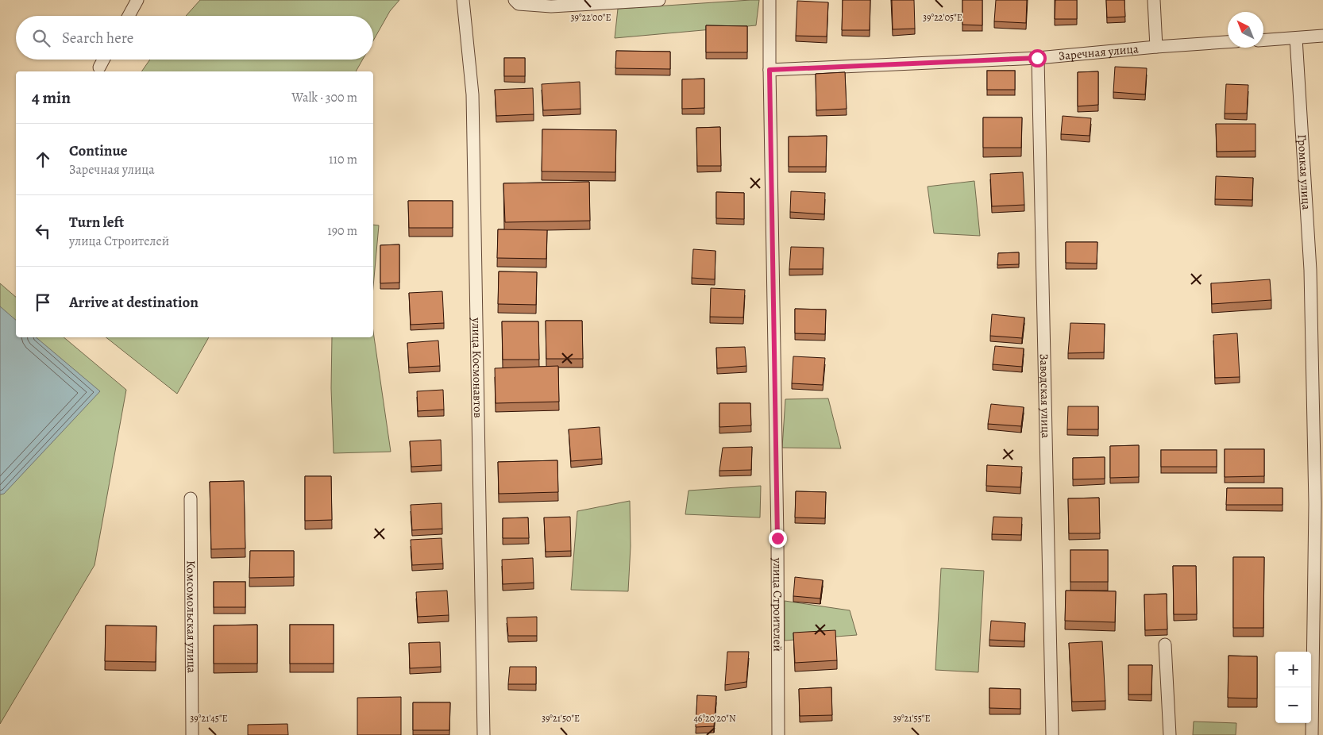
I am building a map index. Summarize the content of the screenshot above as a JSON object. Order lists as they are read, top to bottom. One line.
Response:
{"streets":{"street":["Заречная улица","Громкая улица","улица Космонавтов","Заводская улица","улица Строителей","Комсомольская улица"]},"crossings":[["Заречная улица","Заводская улица"],["Заречная улица","улица Строителей"]],"north":"top left","page":{"search":"Search here","heading":["4 min","Walk · 300 m"],"list":[["Continue","Заречная улица","110 m"],["Turn left","улица Строителей","190 m"],"Arrive at destination"],"map_buttons":["+","−"]},"coordinates":["39°22'00\"E","39°22'05\"E","39°21'45\"E","39°21'50\"E","39°21'55\"E","46°20'20\"N"]}
